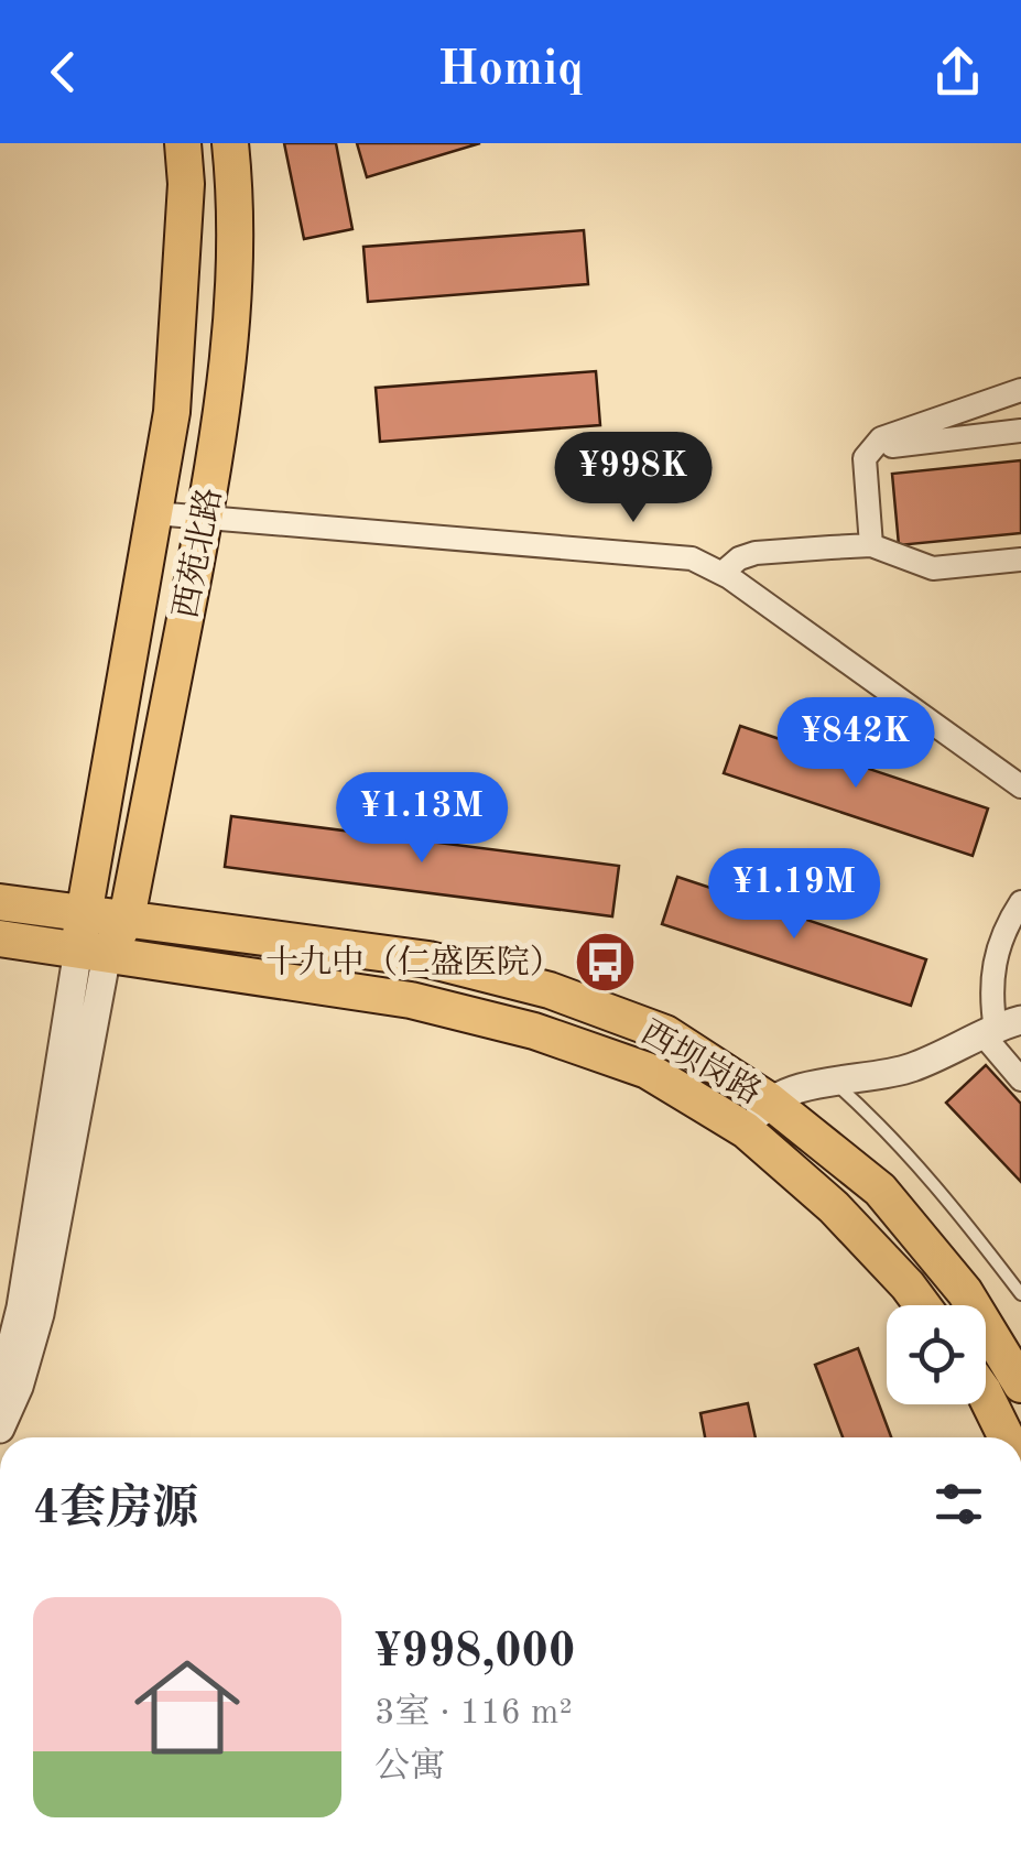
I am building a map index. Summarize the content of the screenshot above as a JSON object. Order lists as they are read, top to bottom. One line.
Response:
{"streets":{"main road":["西苑北路","西坝岗路"]},"crossings":[["西苑北路","西坝岗路"]],"places":{"bus stop":["十九中（仁盛医院）"]},"page":{"header":"Homiq","price":["¥998K","¥842K","¥1.13M","¥1.19M"],"heading":"4套房源","list":[{"name":"¥998,000","note":"3室 · 116 m² · 公寓"}]}}
